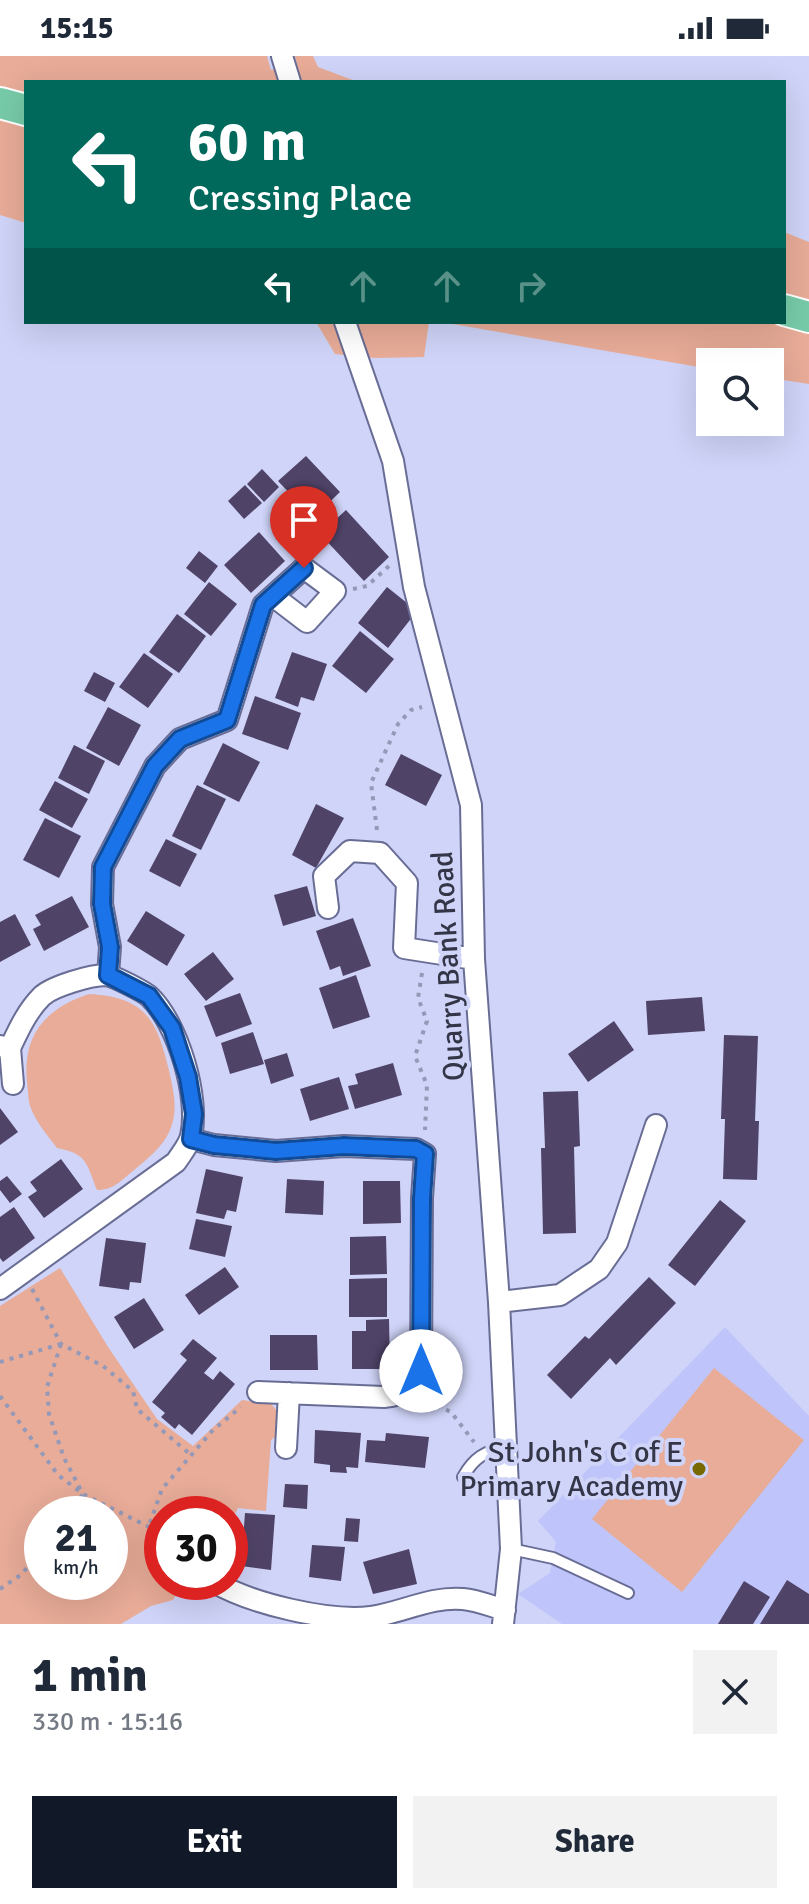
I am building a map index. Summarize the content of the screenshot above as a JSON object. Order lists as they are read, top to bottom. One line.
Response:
{"streets":{"street":["Quarry Bank Road"]},"places":["St John's C of E Primary Academy"],"page":{"status":"15:15","turn":["60 m","Cressing Place"],"speed":"21 km/h","limit":"30","heading":["1 min","330 m · 15:16"],"buttons":["Exit","Share"]}}
